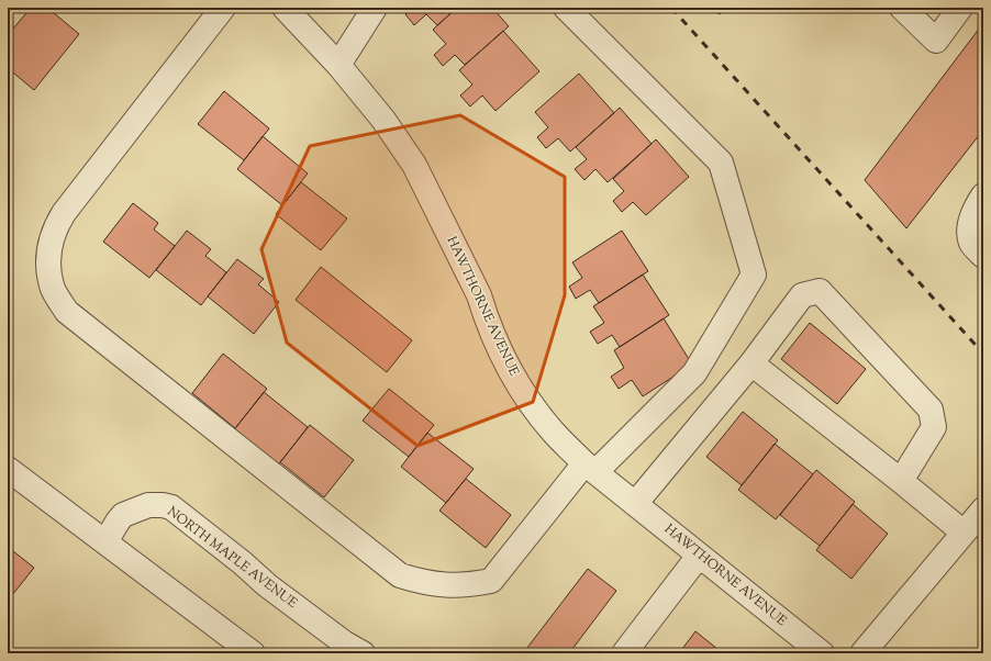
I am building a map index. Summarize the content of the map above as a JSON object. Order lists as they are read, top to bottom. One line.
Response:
{"streets":{"street":["HAWTHORNE AVENUE","NORTH MAPLE AVENUE"]}}
